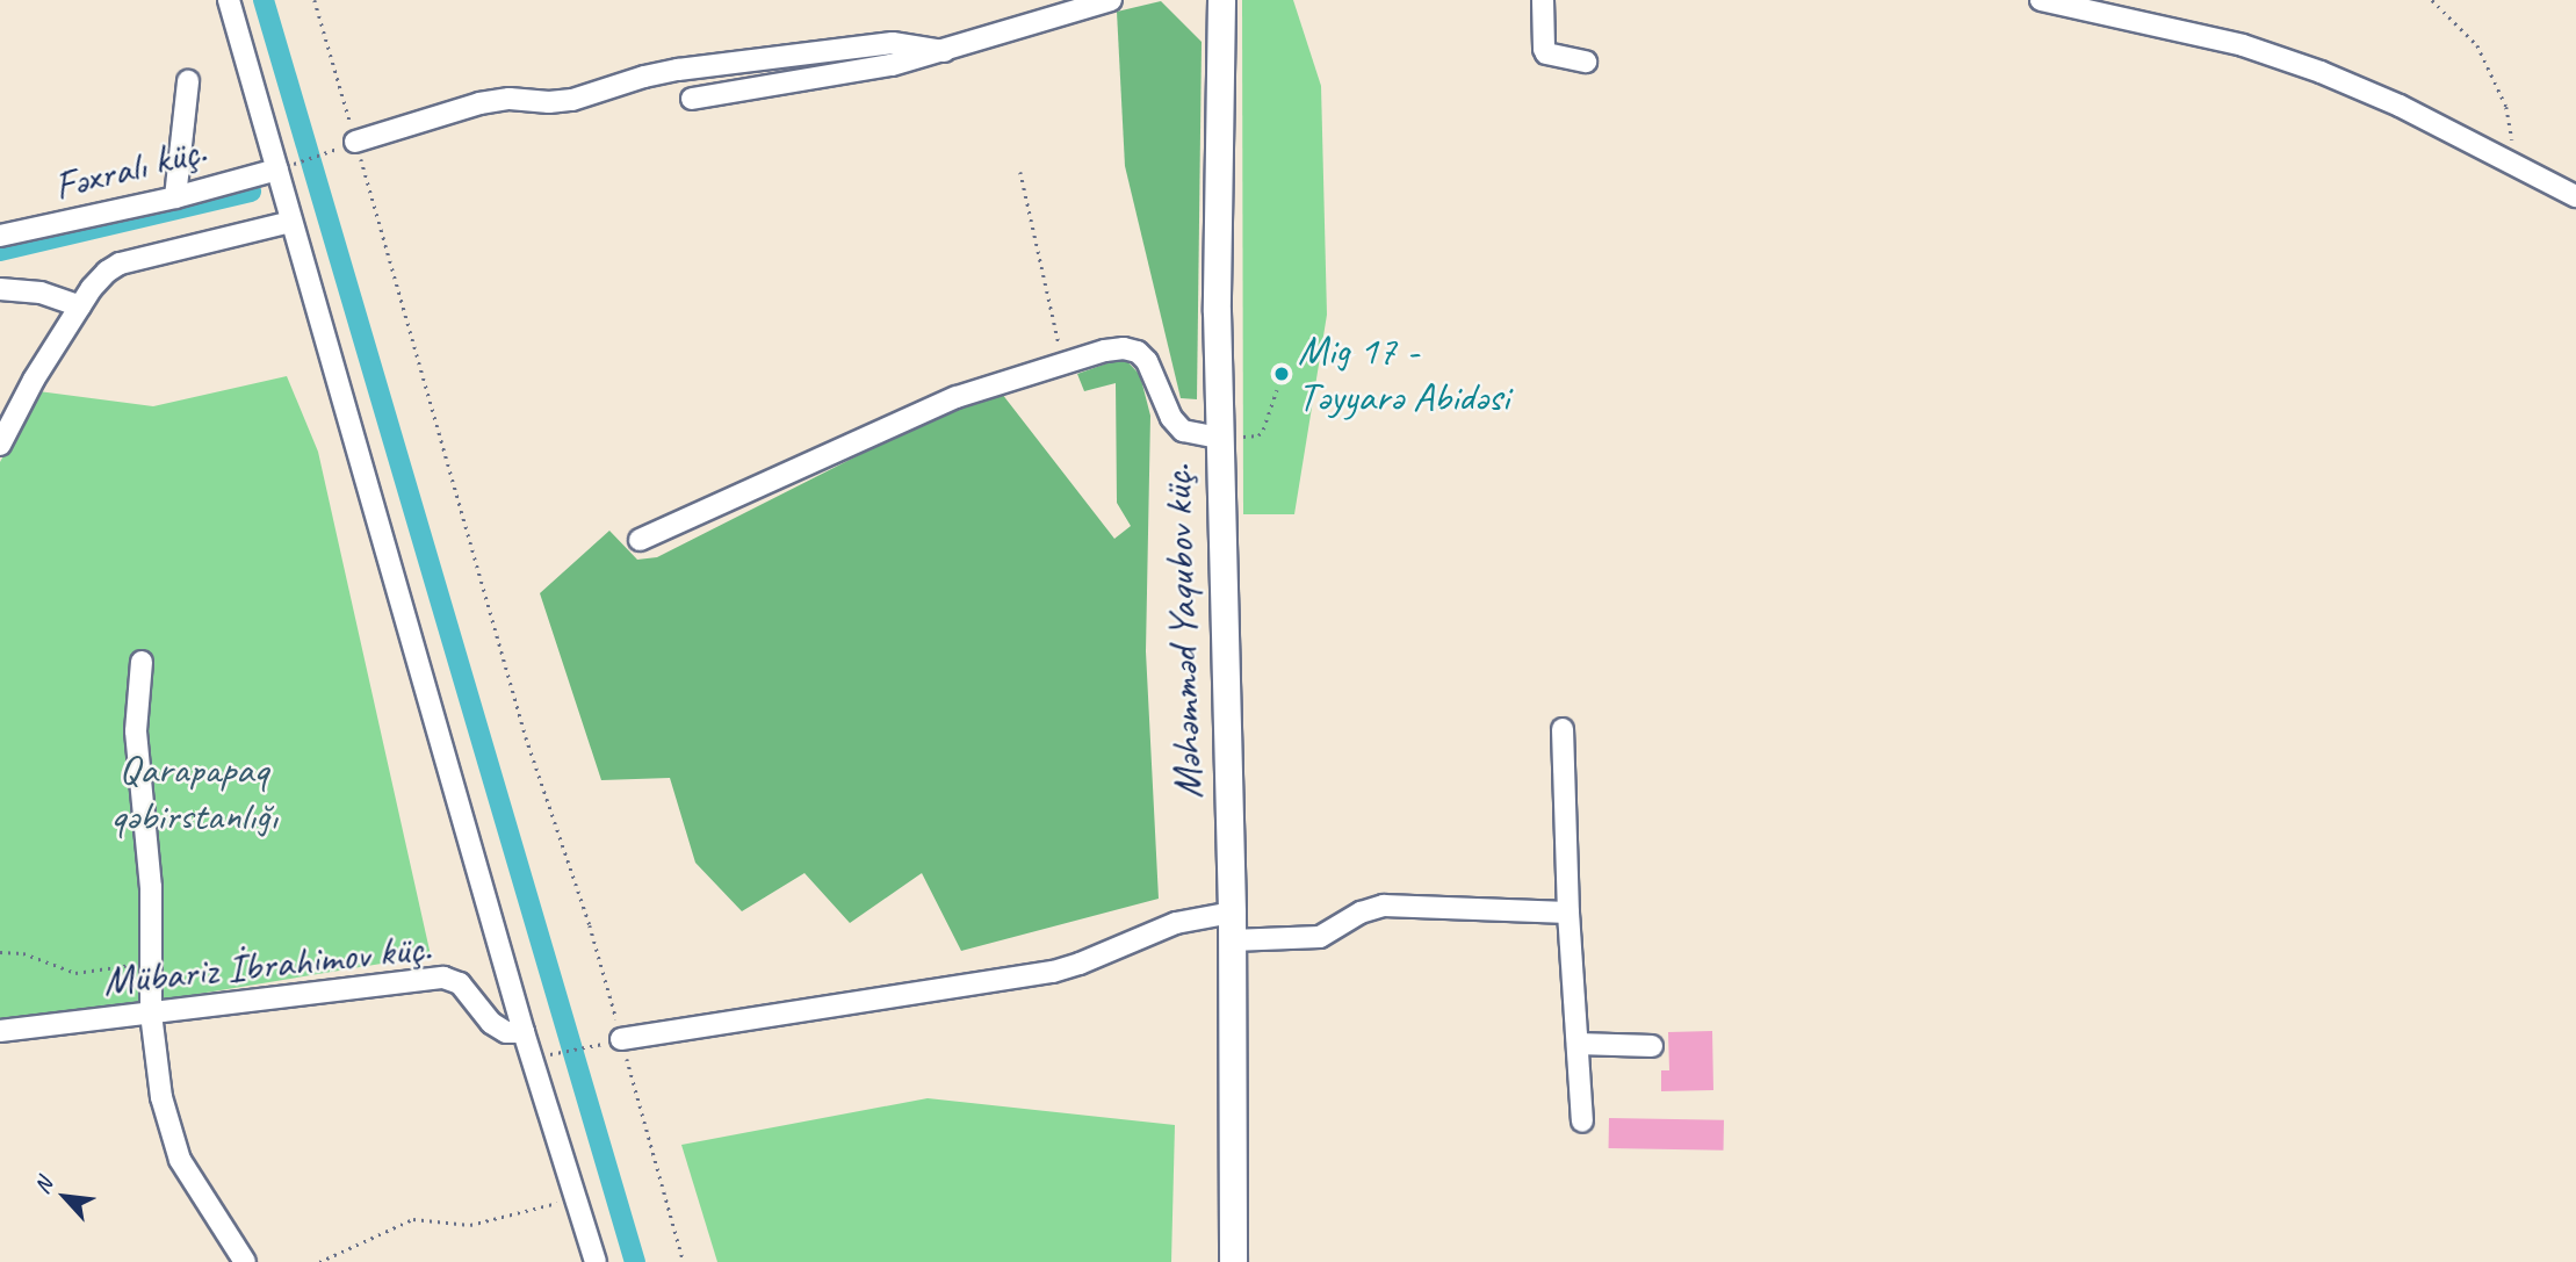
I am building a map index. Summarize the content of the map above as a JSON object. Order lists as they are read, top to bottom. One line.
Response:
{"streets":{"main road":["Məhəmməd Yaqubov küç."],"street":["Fəxralı küç.","Mübariz İbrahimov küç."]},"parks":["Qarapapaq qəbirstanlığı"],"places":["Mig 17 - Təyyarə Abidəsi"],"north":"top left"}
